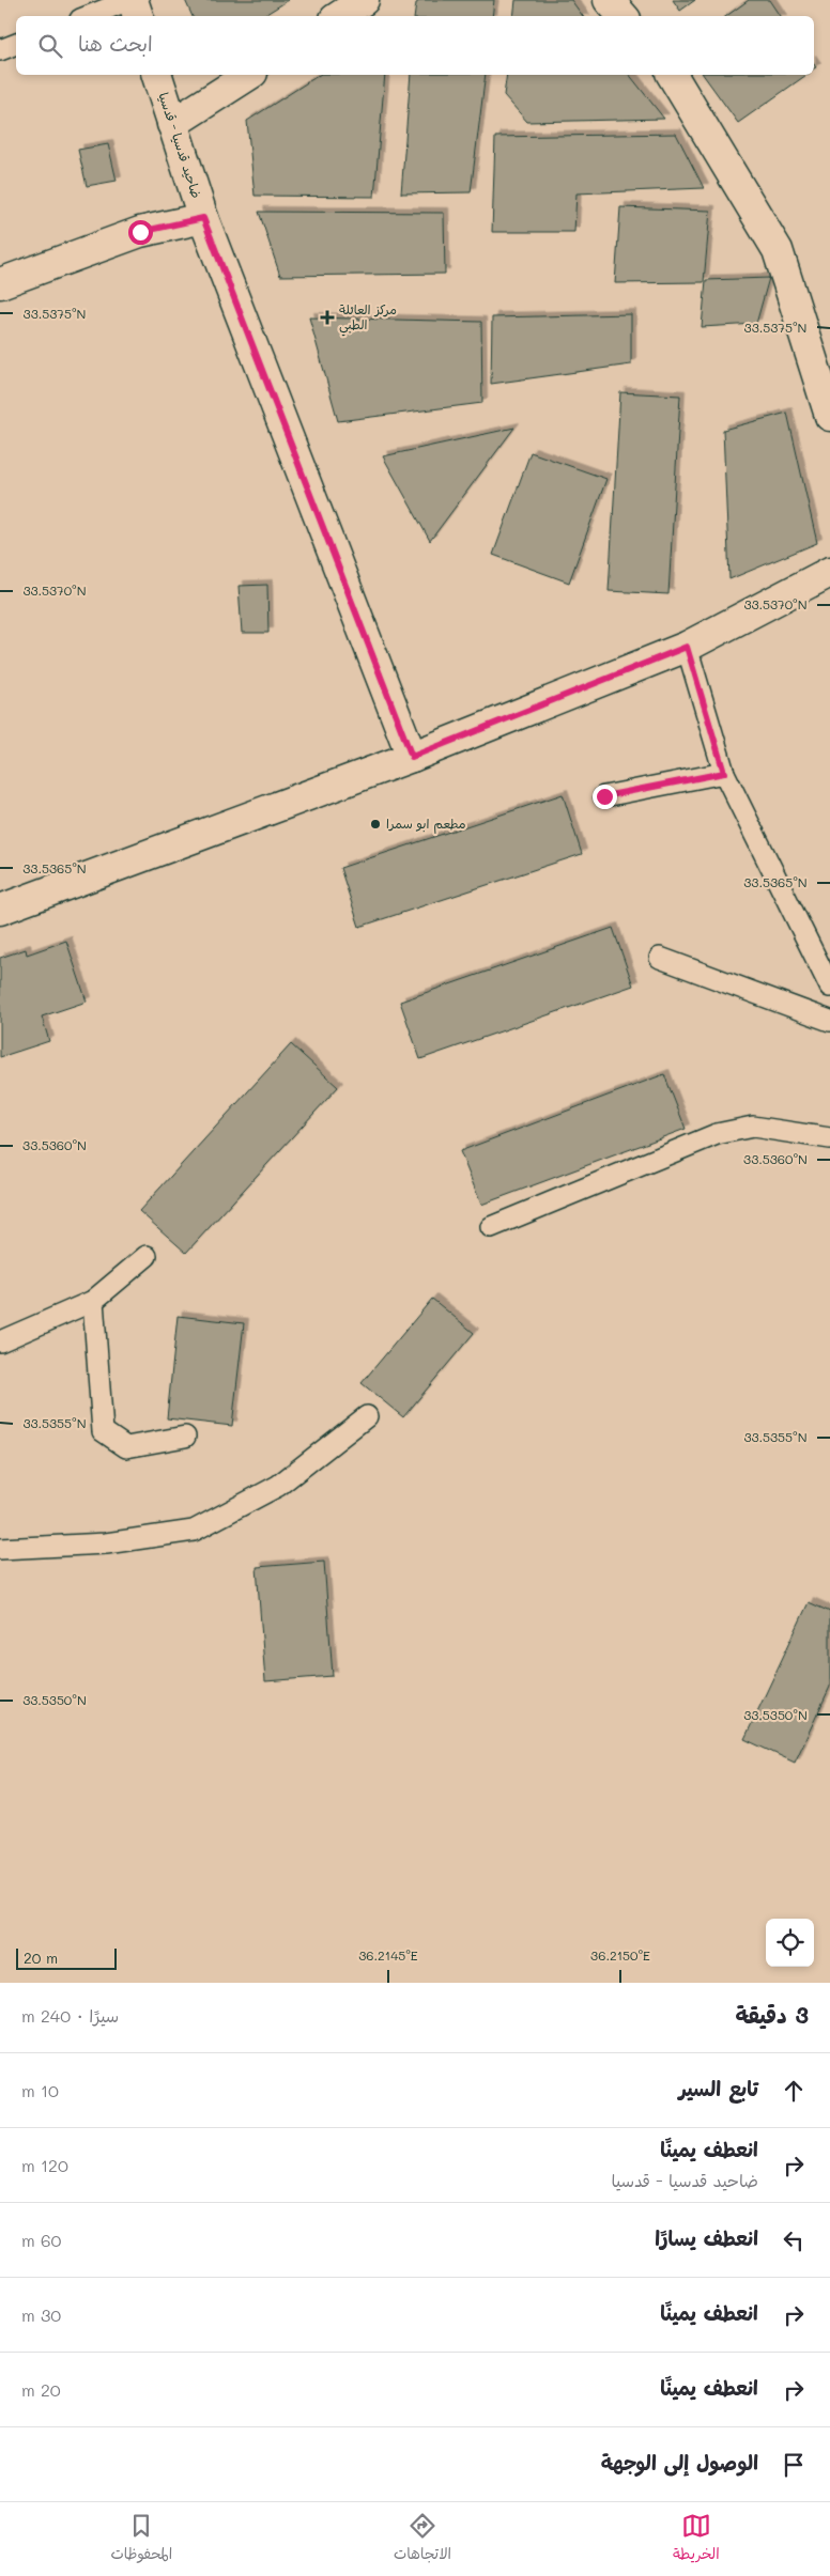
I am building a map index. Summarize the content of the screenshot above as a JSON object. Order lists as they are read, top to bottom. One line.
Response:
{"streets":{"main road":["ضاحيد قدسيا - قدسيا"]},"places":{"health":["مركز العائلة الطبي"],"other":["مطعم ابو سمرا"]},"scale_bar":"20 m","page":{"search":"ابحث هنا","scale":"20 m","heading":["3 دقيقة","سيرًا · 240 m"],"list":[["تابع السير","10 m"],["انعطف يمينًا","ضاحيد قدسيا - قدسيا","120 m"],["انعطف يسارًا","60 m"],["انعطف يمينًا","30 m"],["انعطف يمينًا","20 m"],"الوصول إلى الوجهة"],"nav":["الخريطة","الاتجاهات","المحفوظات"]},"coordinates":["33.5375°N","33.5370°N","33.5365°N","33.5360°N","33.5355°N","33.5350°N","36.2145°E","36.2150°E"]}
